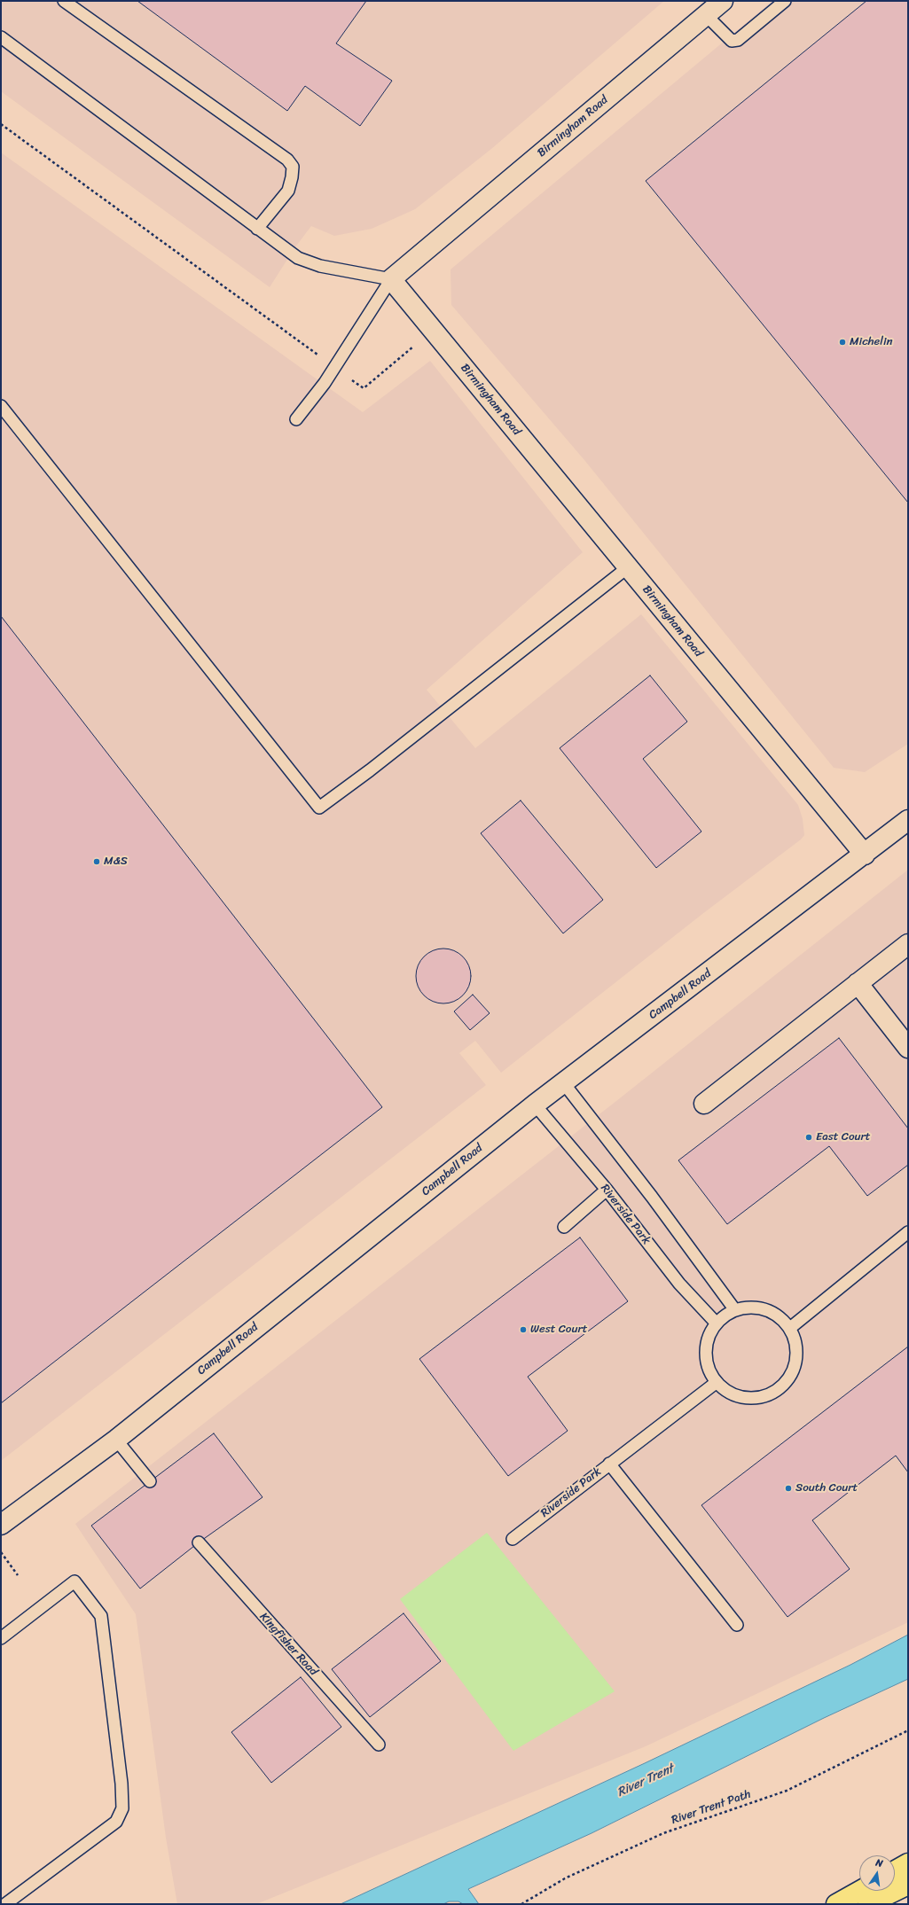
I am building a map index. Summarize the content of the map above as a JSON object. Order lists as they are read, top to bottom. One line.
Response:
{"streets":{"street":["Birmingham Road","Campbell Road"],"lane":["Riverside Park","Kingfisher Road"],"path":["River Trent Path"]},"crossings":[["Birmingham Road","Campbell Road"],["Campbell Road","Riverside Park"]],"water":["River Trent"],"places":["Michelin","M&S","East Court","West Court","South Court"],"north":"top"}
